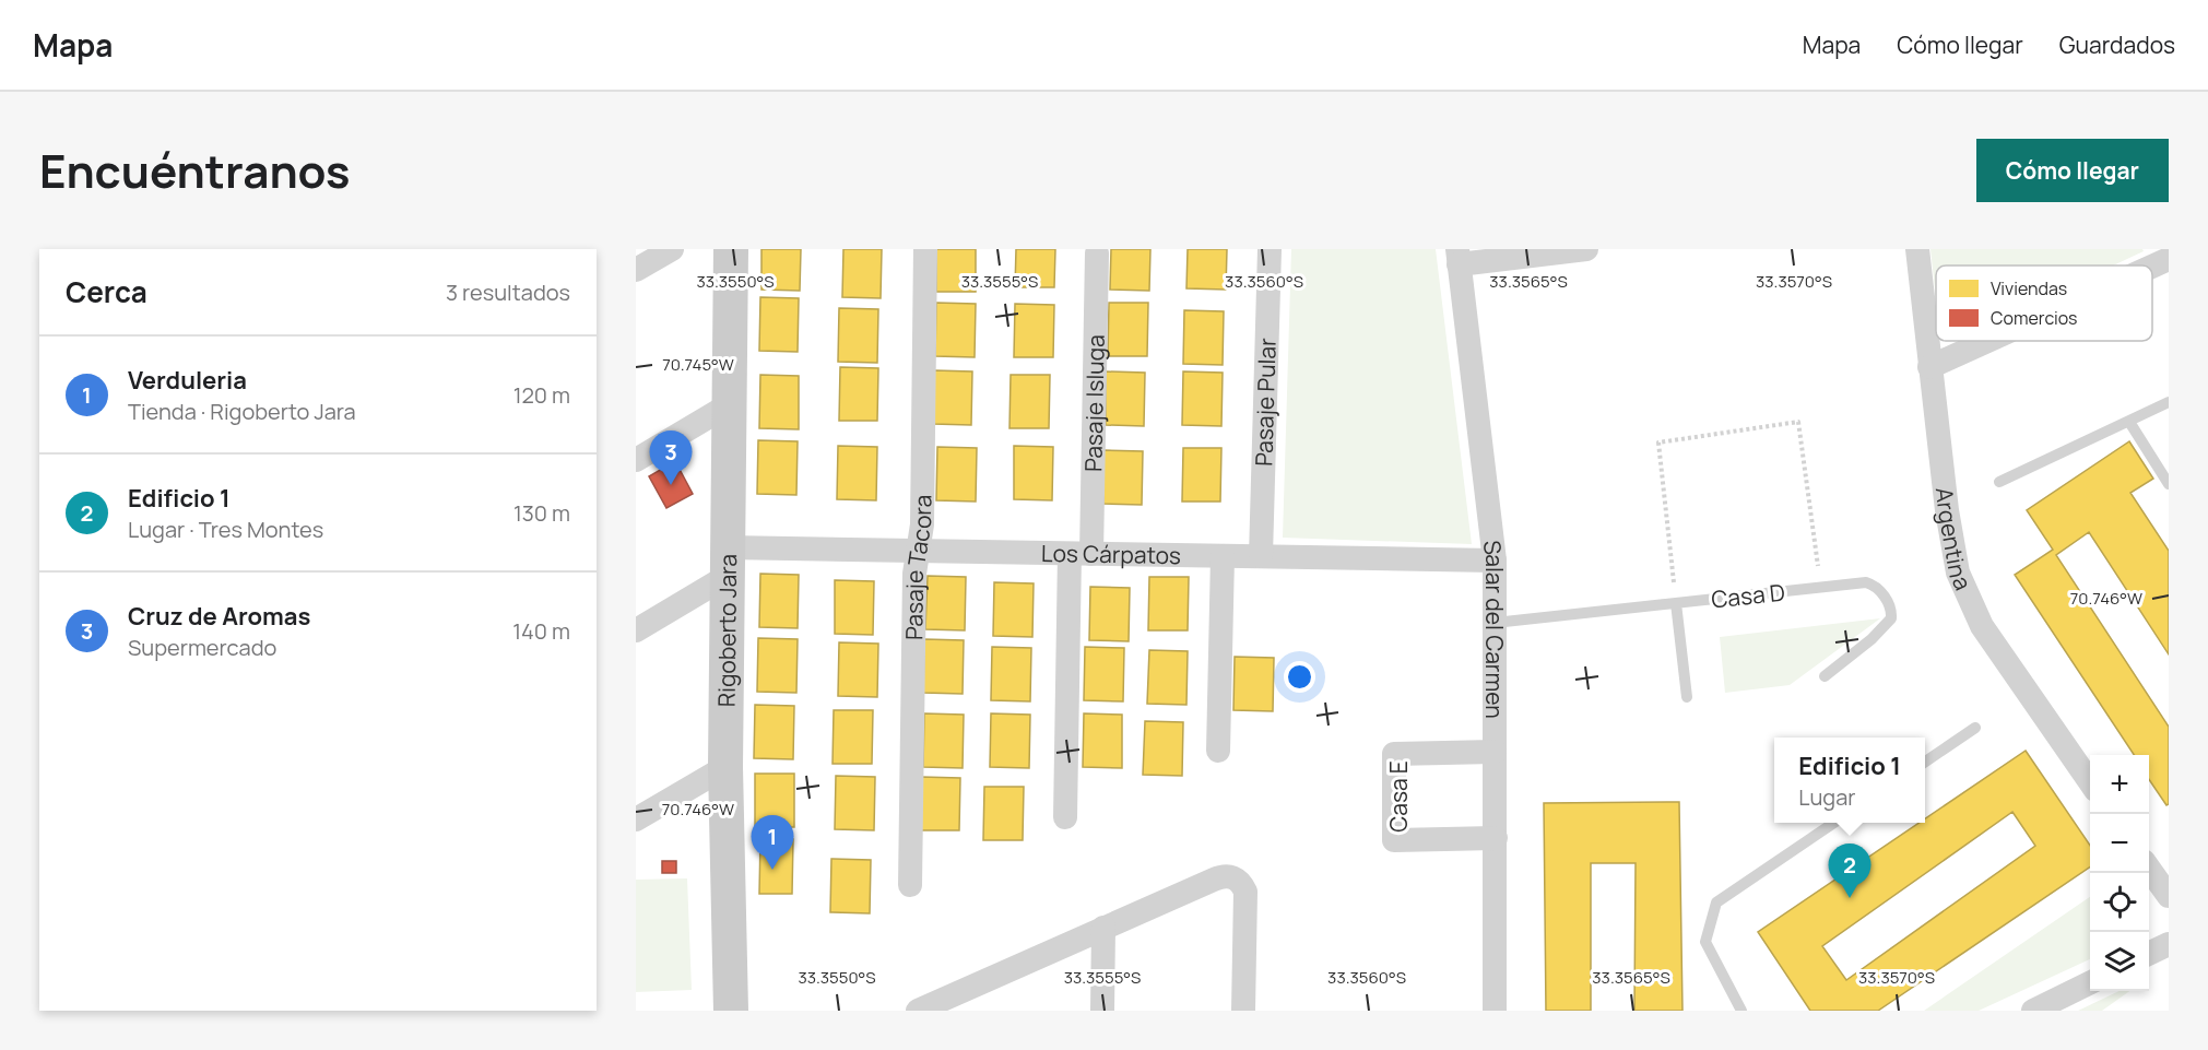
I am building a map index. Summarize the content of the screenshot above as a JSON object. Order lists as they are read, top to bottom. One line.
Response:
{"streets":{"street":["Pasaje Pular","Pasaje Isluga","Argentina","Los Cárpatos","Pasaje Tacora","Salar del Carmen","Rigoberto Jara","Casa E"],"lane":["Casa D"]},"crossings":[["Pasaje Pular","Los Cárpatos"],["Pasaje Isluga","Los Cárpatos"],["Los Cárpatos","Pasaje Tacora"],["Los Cárpatos","Salar del Carmen"],["Los Cárpatos","Rigoberto Jara"],["Casa D","Salar del Carmen"],["Salar del Carmen","Casa E"]],"legend":["Viviendas","Comercios"],"page":{"header":"Mapa","nav":["Mapa","Cómo llegar","Guardados"],"title":"Encuéntranos","buttons":"Cómo llegar","heading":["Cerca","3 resultados"],"list":[{"mark":"1","name":"Verduleria","note":"Tienda · Rigoberto Jara","value":"120 m"},{"mark":"2","name":"Edificio 1","note":"Lugar · Tres Montes","value":"130 m"},{"mark":"3","name":"Cruz de Aromas","note":"Supermercado","value":"140 m"}],"pins":["3","1","2"],"popup":["Edificio 1","Lugar"],"map_buttons":["+","−"]},"coordinates":["33.3550°S","33.3555°S","33.3560°S","33.3565°S","33.3570°S","70.745°W","70.746°W"]}
